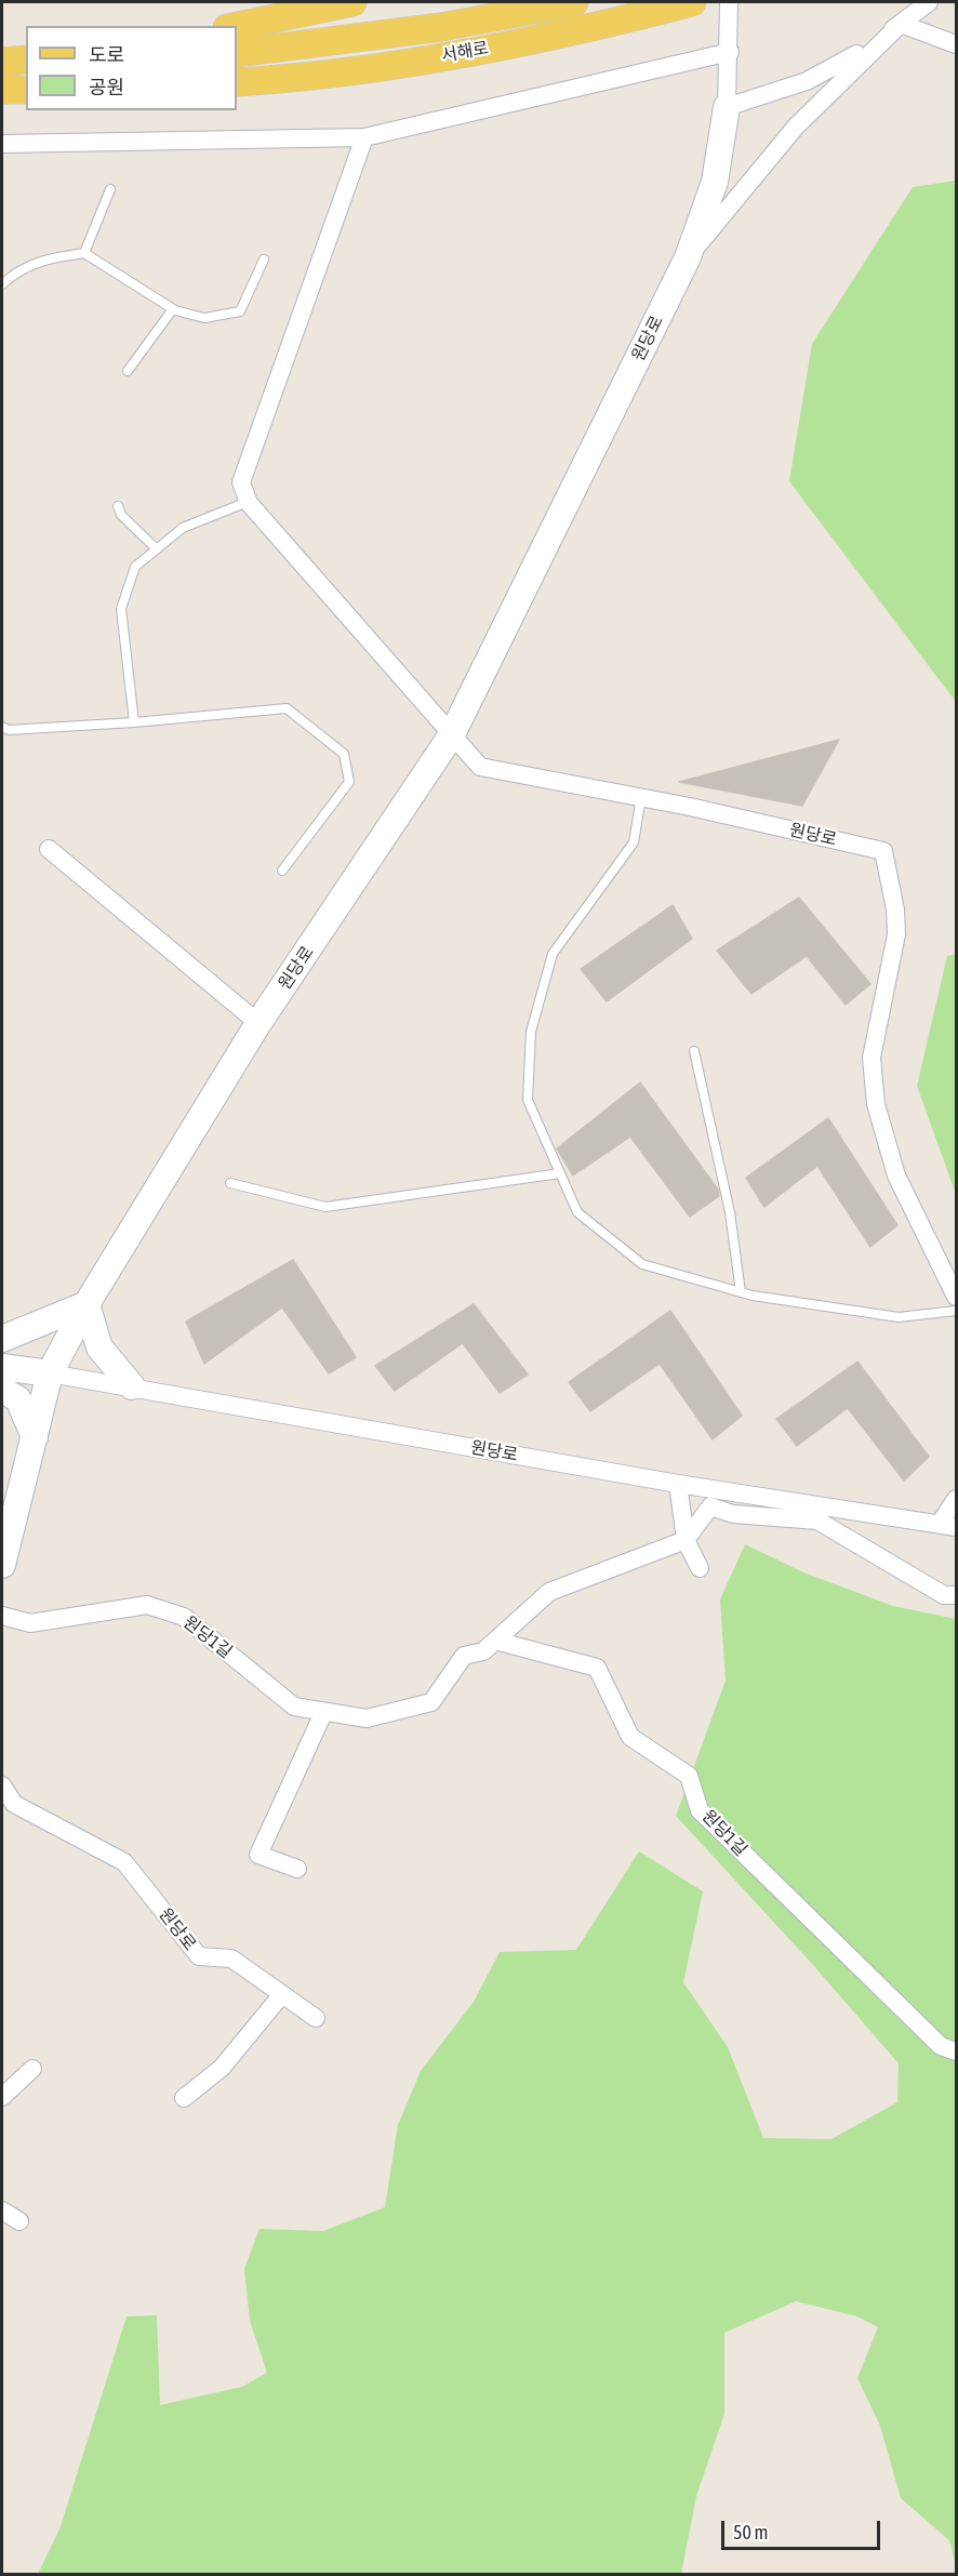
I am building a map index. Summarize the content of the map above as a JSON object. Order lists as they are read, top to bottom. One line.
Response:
{"streets":{"main road":["서해로"],"street":["원당로","원당1길"]},"legend":["도로","공원"],"scale_bar":"50 m"}
